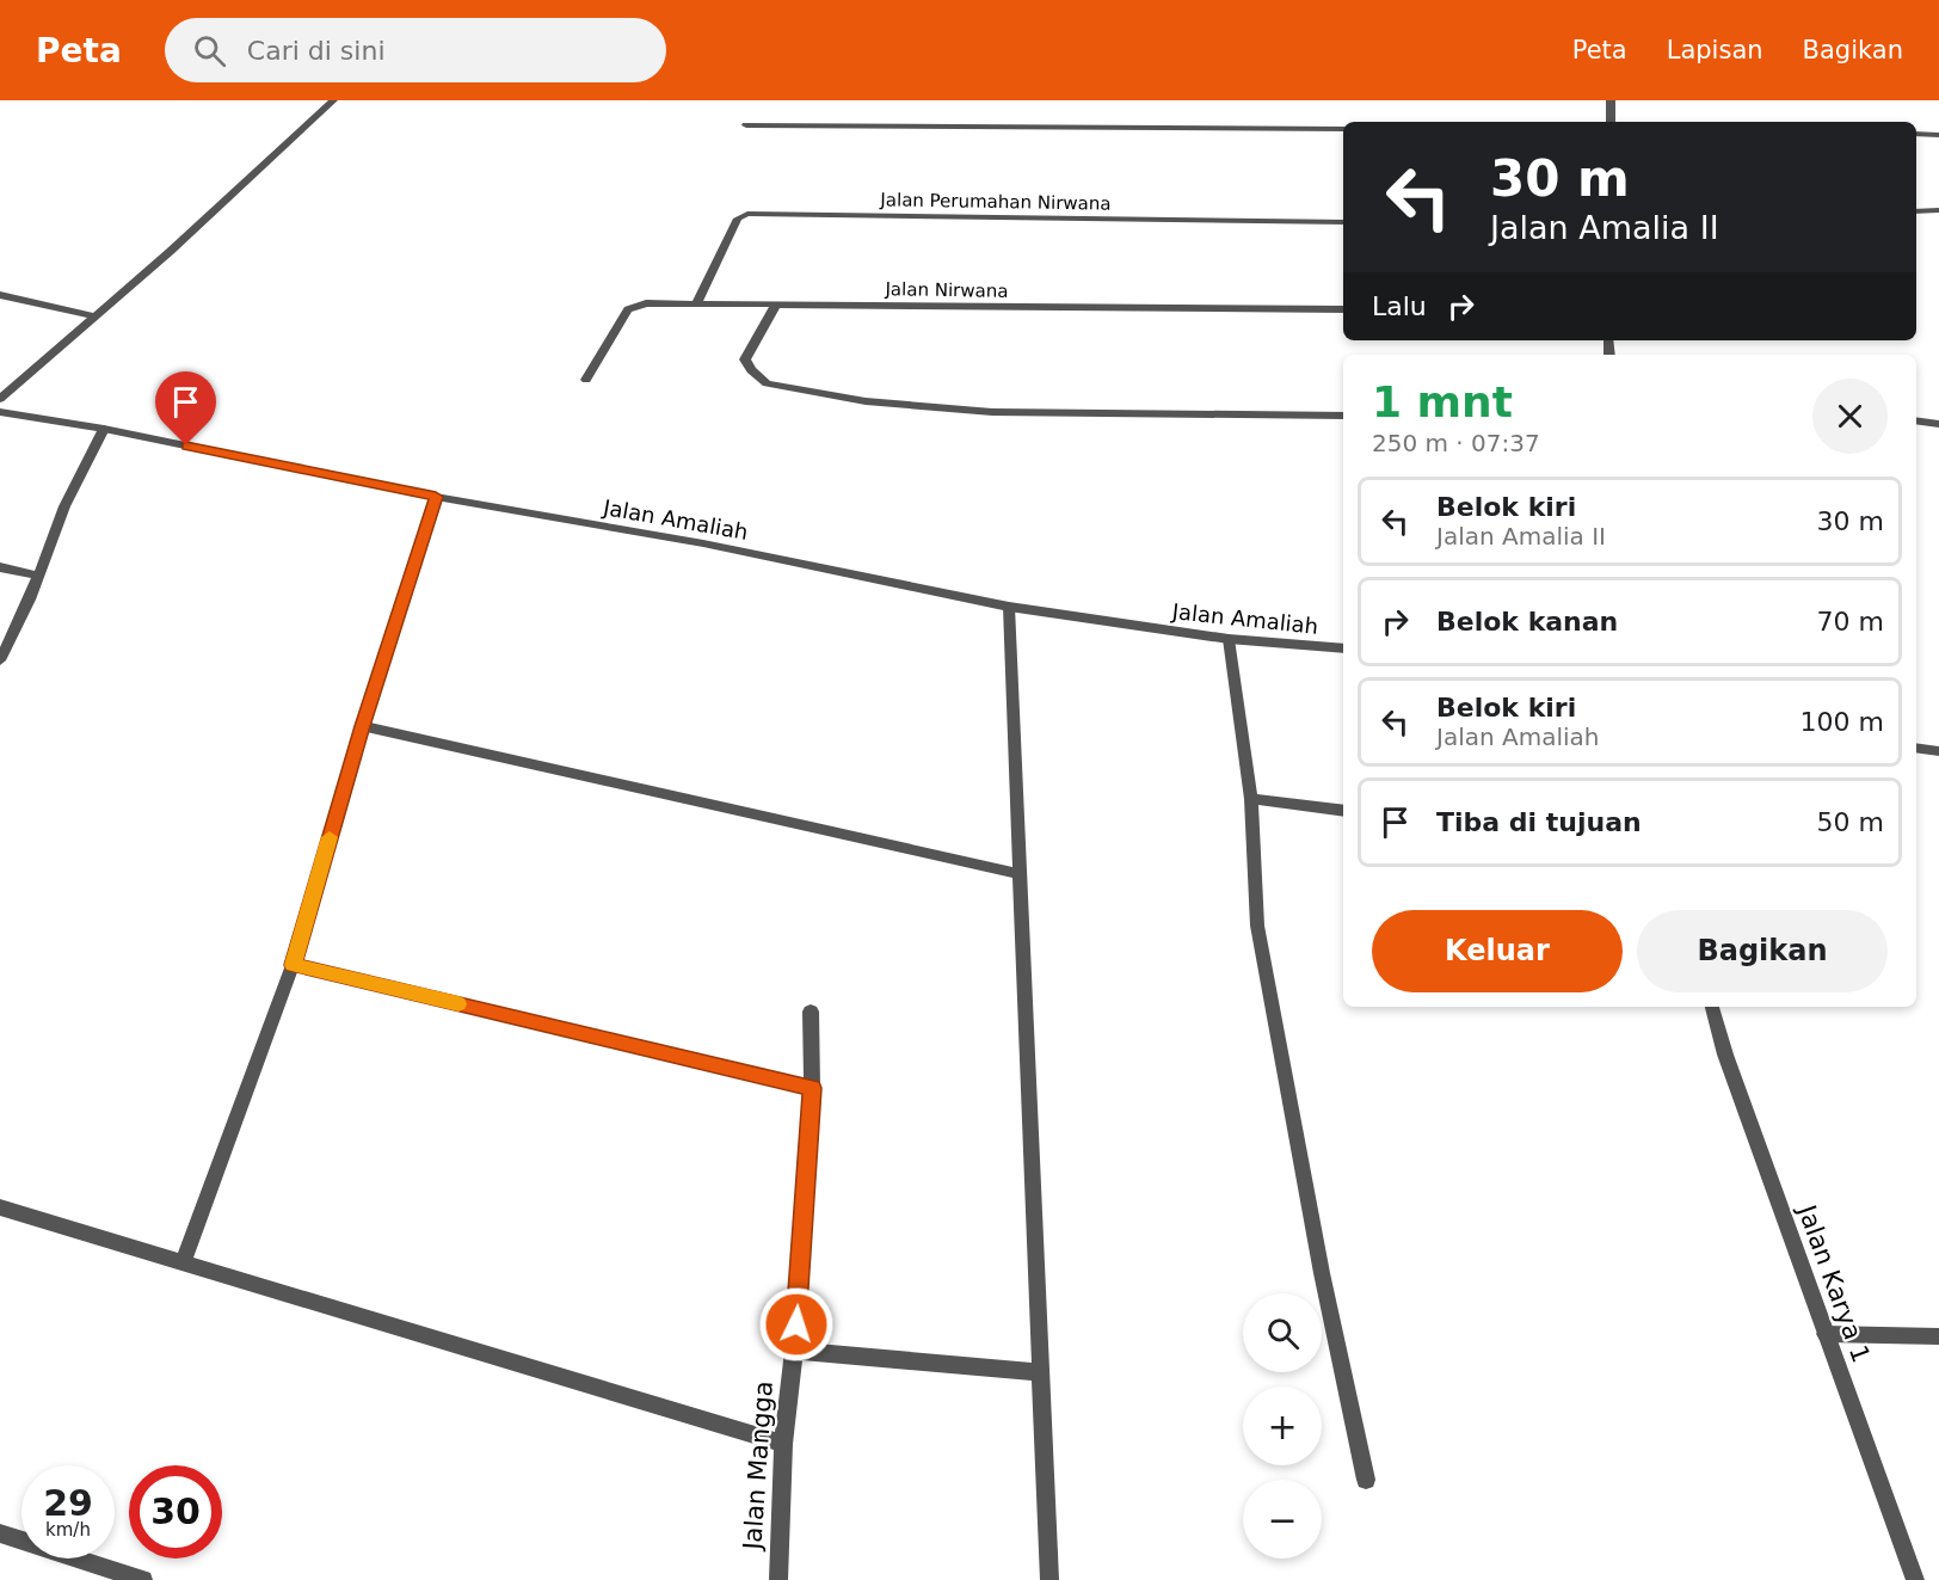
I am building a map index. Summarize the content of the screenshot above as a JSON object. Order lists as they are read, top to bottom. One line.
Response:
{"streets":{"street":["Jalan Perumahan Nirwana","Jalan Nirwana","Jalan Amaliah","Jalan Karya 1","Jalan Mangga"]},"crossings":[["Jalan Perumahan Nirwana","Jalan Nirwana"]],"page":{"header":"Peta","search":"Cari di sini","nav":["Peta","Lapisan","Bagikan"],"turn":["30 m","Jalan Amalia II"],"then":"Lalu","heading":["1 mnt","250 m · 07:37"],"list":[{"name":"Belok kiri","note":"Jalan Amalia II","value":"30 m"},{"name":"Belok kanan","value":"70 m"},{"name":"Belok kiri","note":"Jalan Amaliah","value":"100 m"},{"name":"Tiba di tujuan","value":"50 m"}],"buttons":["Keluar","Bagikan"],"map_buttons":["+","−"],"speed":"29 km/h","limit":"30"}}
